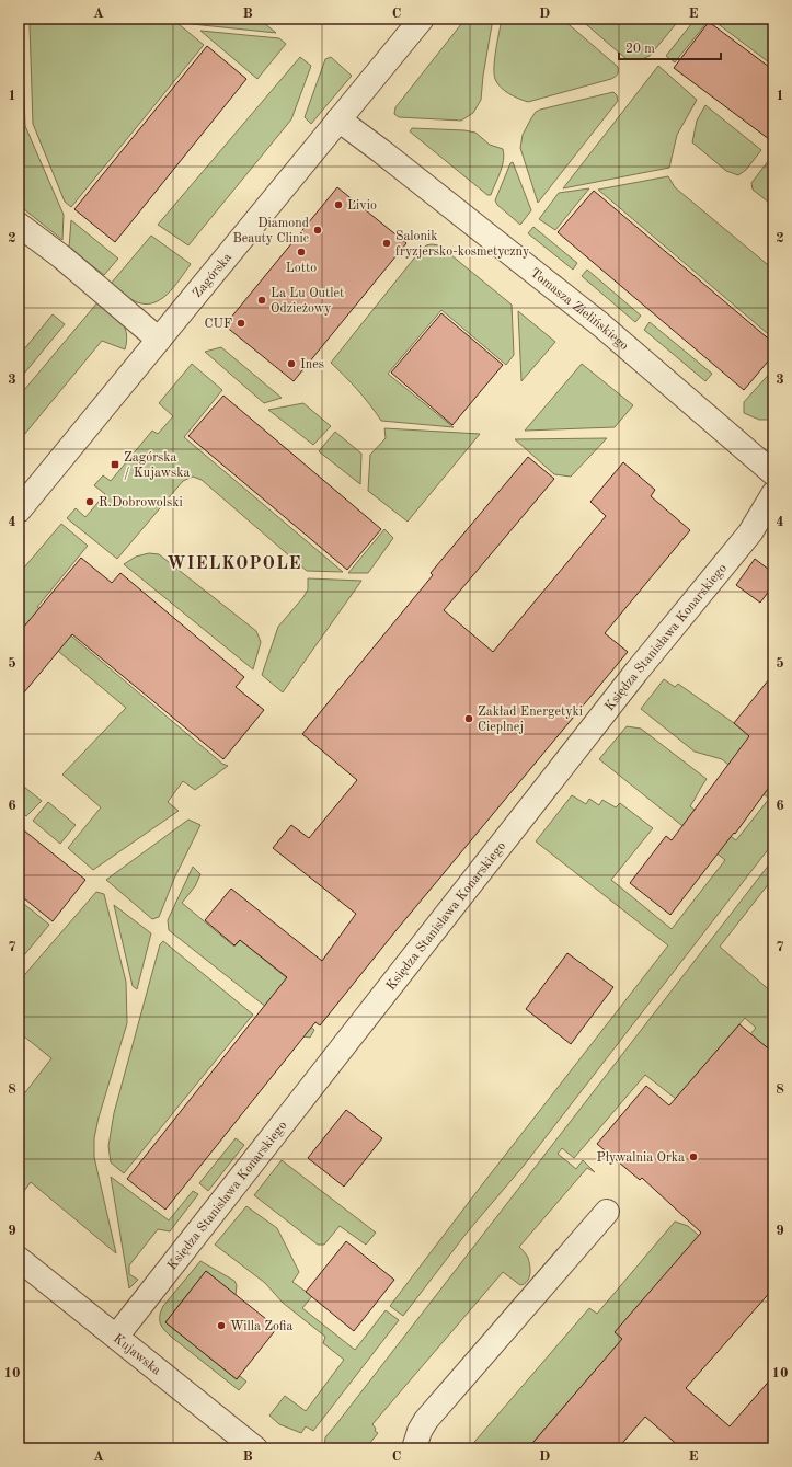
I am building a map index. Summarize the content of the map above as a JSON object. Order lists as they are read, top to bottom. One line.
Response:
{"streets":{"street":["Zagórska","Tomasza Zielińskiego","Księdza Stanisława Konarskiego","Kujawska"]},"crossings":[["Zagórska","Tomasza Zielińskiego"],["Księdza Stanisława Konarskiego","Kujawska"]],"districts":["WIELKOPOLE"],"places":{"other":["Livio","Diamond Beauty Clinic","Salonik fryzjersko-kosmetyczny","Lotto","La Lu Outlet Odzieżowy","CUF","Ines","R.Dobrowolski","Zakład Energetyki Cieplnej","Pływalnia Orka","Willa Zofia"],"transit":["Zagórska / Kujawska"]},"scale_bar":"20 m","grid":{"columns":["A","B","C","D","E"],"rows":["1","2","3","4","5","6","7","8","9","10"]}}
